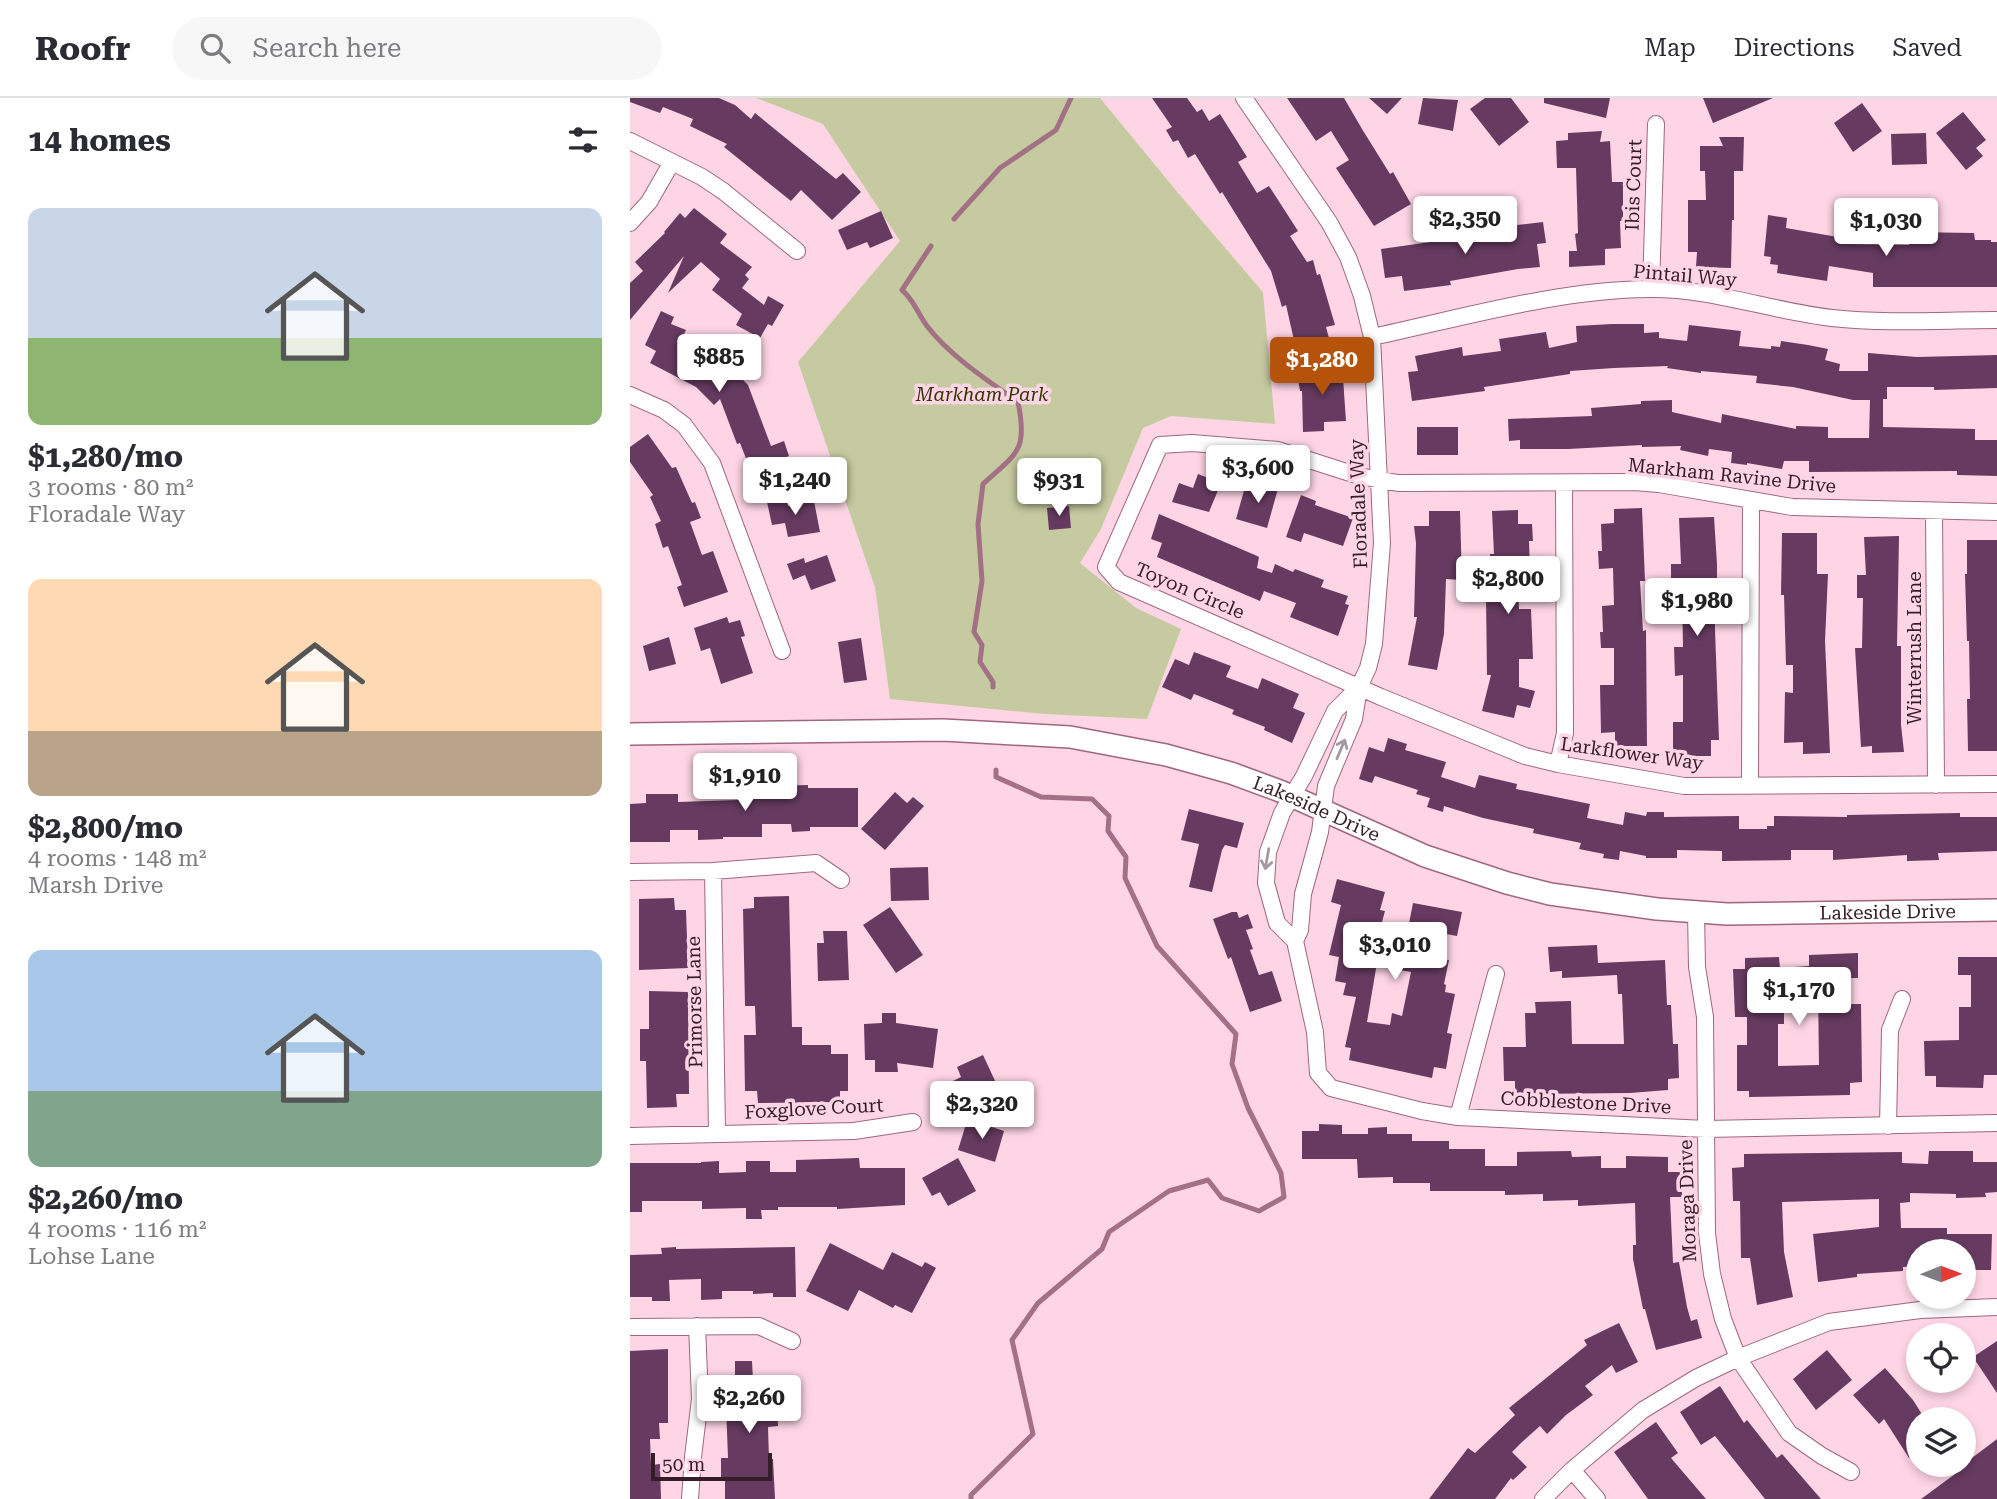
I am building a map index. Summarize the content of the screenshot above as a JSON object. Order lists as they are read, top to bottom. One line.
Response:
{"streets":{"street":["Ibis Court","Pintail Way","Markham Ravine Drive","Floradale Way","Toyon Circle","Winterrush Lane","Larkflower Way","Lakeside Drive","Primorse Lane","Cobblestone Drive","Foxglove Court","Moraga Drive"]},"crossings":[["Ibis Court","Pintail Way"],["Pintail Way","Floradale Way"],["Markham Ravine Drive","Floradale Way"],["Markham Ravine Drive","Toyon Circle"],["Markham Ravine Drive","Winterrush Lane"],["Floradale Way","Toyon Circle"],["Floradale Way","Larkflower Way"],["Floradale Way","Lakeside Drive"],["Floradale Way","Cobblestone Drive"],["Toyon Circle","Larkflower Way"],["Winterrush Lane","Larkflower Way"],["Lakeside Drive","Cobblestone Drive"],["Lakeside Drive","Moraga Drive"],["Primorse Lane","Foxglove Court"],["Cobblestone Drive","Moraga Drive"]],"parks":["Markham Park"],"scale_bar":"50 m","north":"right","page":{"header":"Roofr","search":"Search here","nav":["Map","Directions","Saved"],"heading":"14 homes","list":[{"name":"$1,280/mo","note":"3 rooms · 80 m² · Floradale Way"},{"name":"$2,800/mo","note":"4 rooms · 148 m² · Marsh Drive"},{"name":"$2,260/mo","note":"4 rooms · 116 m² · Lohse Lane"}],"price":["$2,350","$1,030","$885","$1,280","$3,600","$1,240","$931","$2,800","$1,980","$1,910","$3,010","$1,170","$2,320","$2,260"],"scale":"50 m"}}
